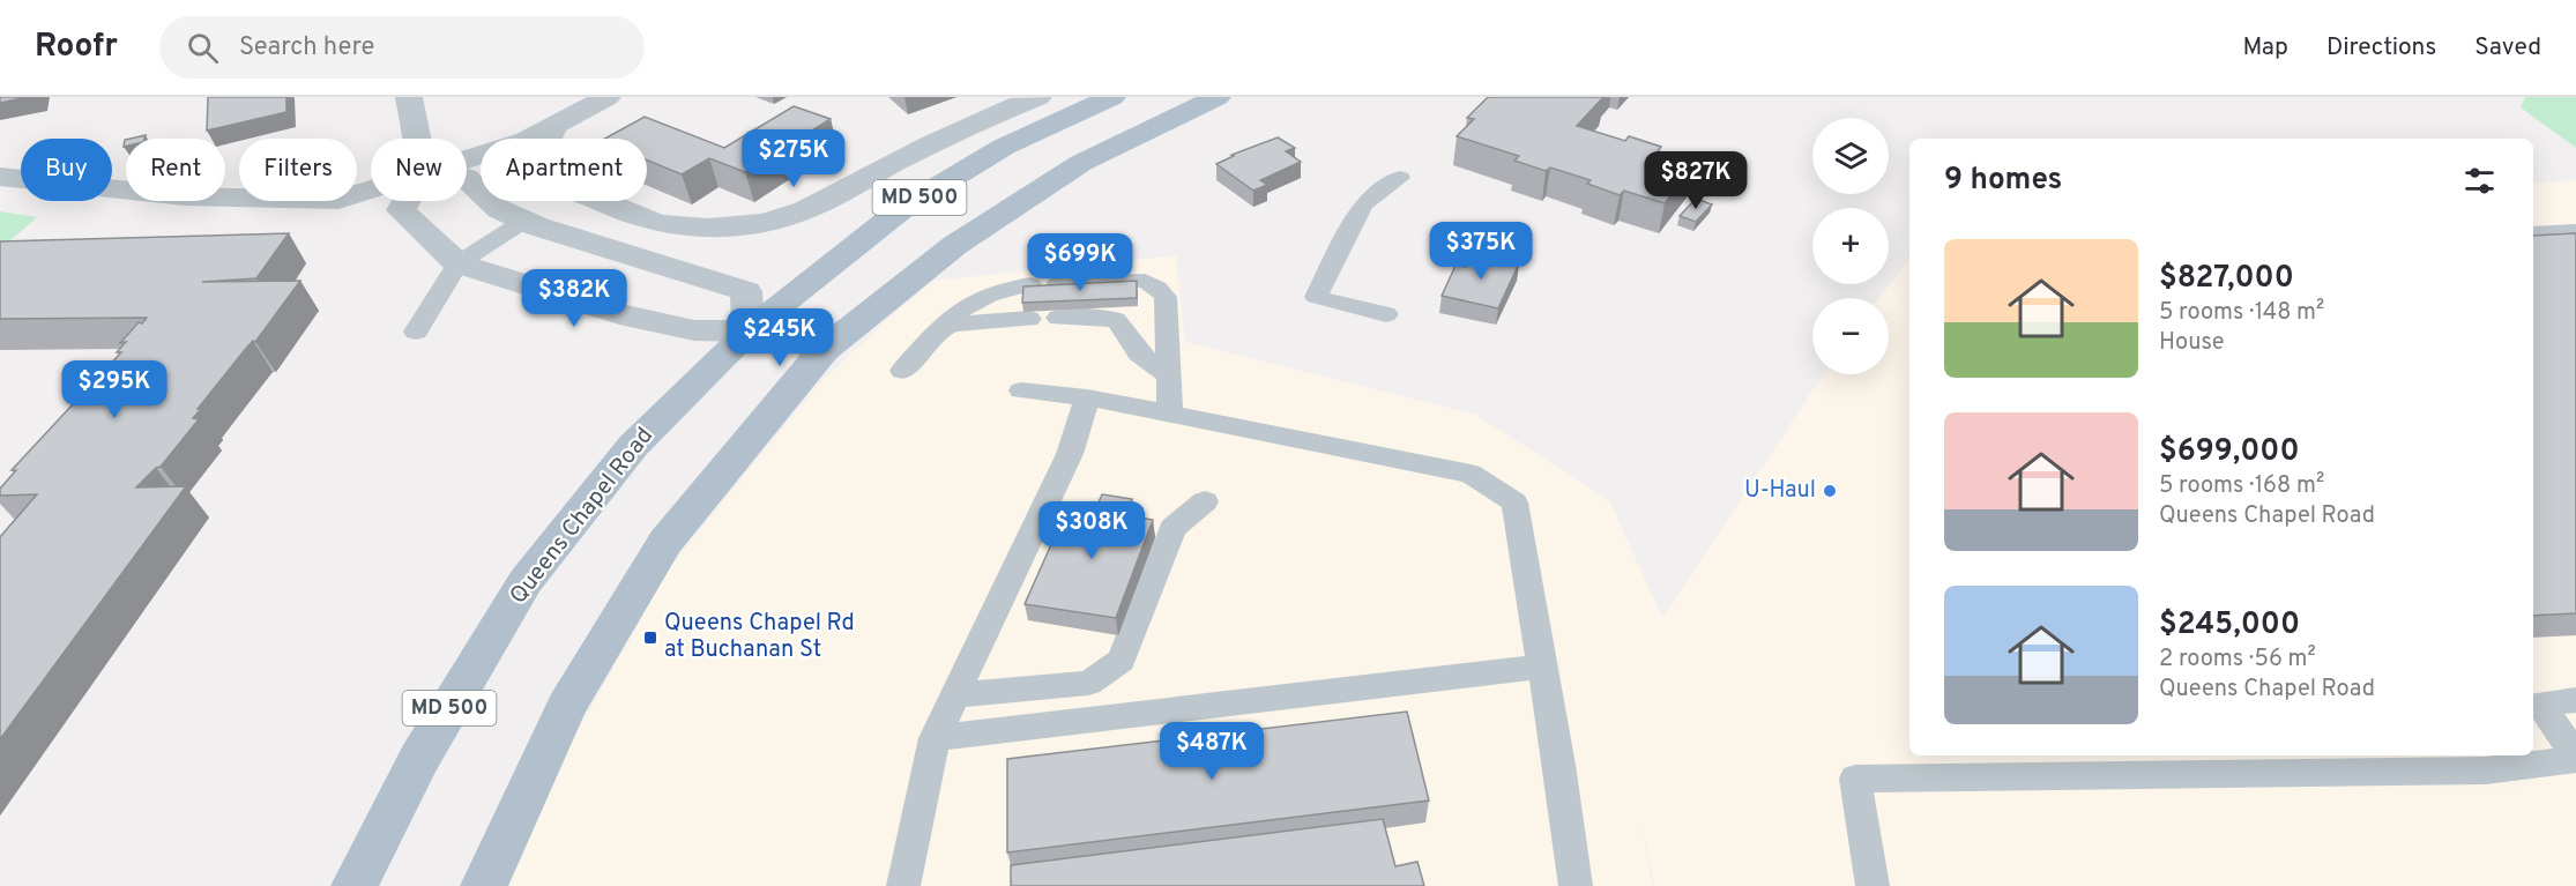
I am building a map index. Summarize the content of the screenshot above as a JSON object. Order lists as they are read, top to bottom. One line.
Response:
{"streets":{"main road":["MD 500","Queens Chapel Road"]},"places":{"other":["U-Haul"],"transit":["Queens Chapel Rd at Buchanan St"]},"page":{"header":"Roofr","search":"Search here","nav":["Map","Directions","Saved"],"map_buttons":["+","−"],"price":["$275K","$827K","$375K","$699K","$382K","$245K","$295K","$308K","$487K"],"chip":["Buy","Rent","Filters","New","Apartment"],"heading":"9 homes","list":[{"name":"$827,000","note":"5 rooms · 148 m² · House"},{"name":"$699,000","note":"5 rooms · 168 m² · Queens Chapel Road"},{"name":"$245,000","note":"2 rooms · 56 m² · Queens Chapel Road"}]}}
